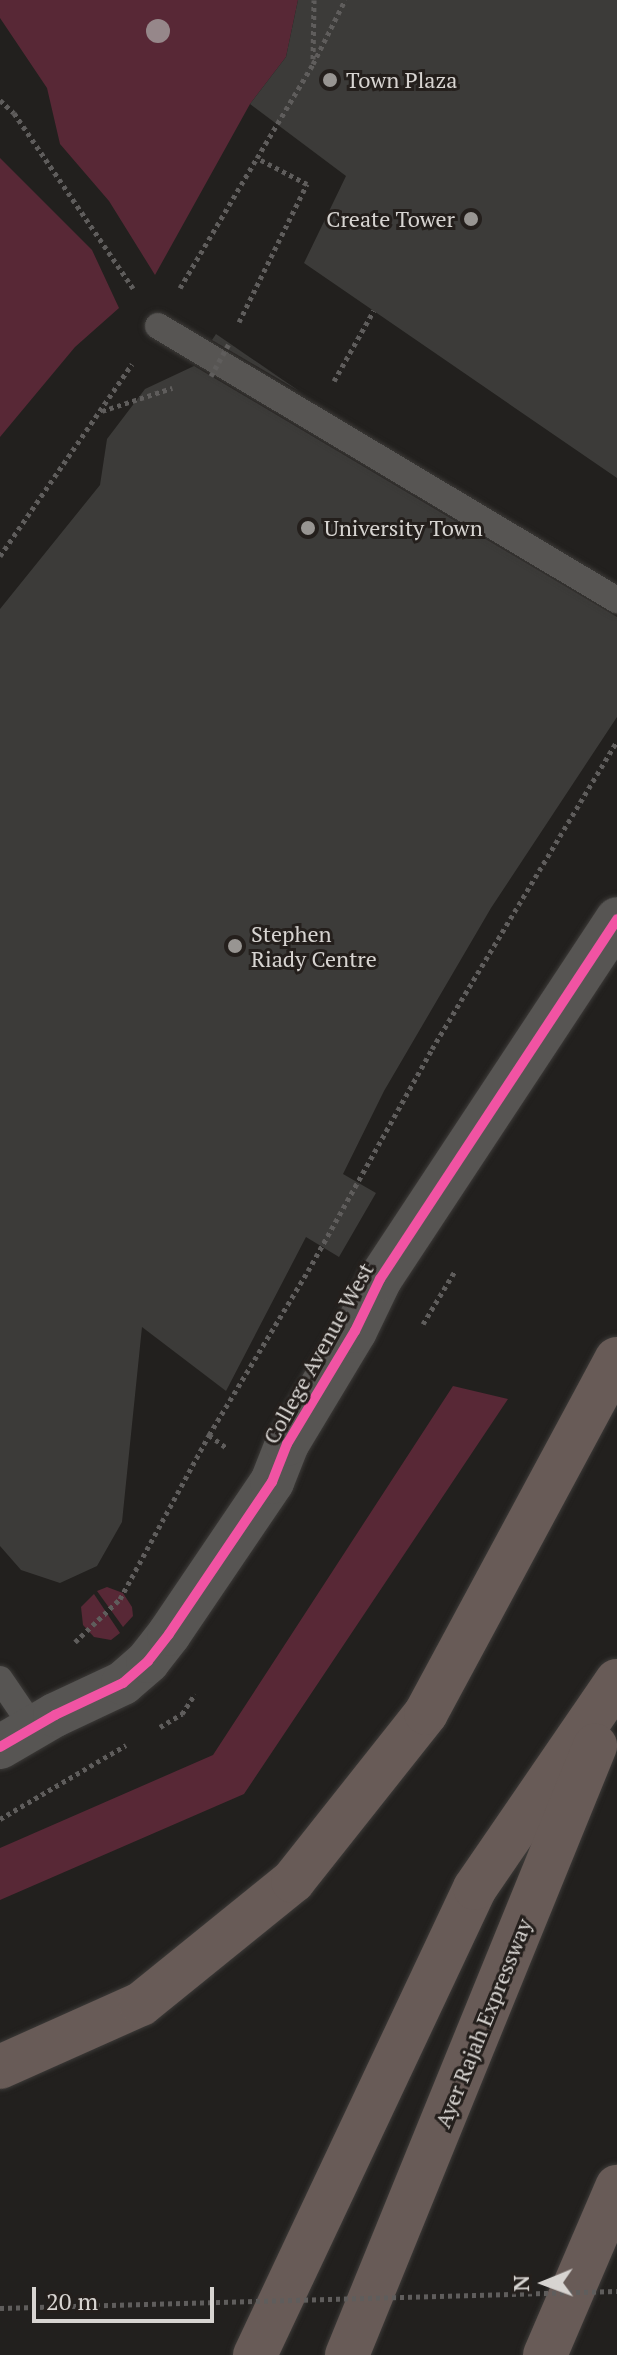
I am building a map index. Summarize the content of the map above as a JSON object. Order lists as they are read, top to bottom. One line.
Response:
{"streets":{"highway":["Ayer Rajah Expressway"],"street":["College Avenue West"]},"places":["Town Plaza","Create Tower","University Town","Stephen Riady Centre"],"scale_bar":"20 m","north":"left"}
